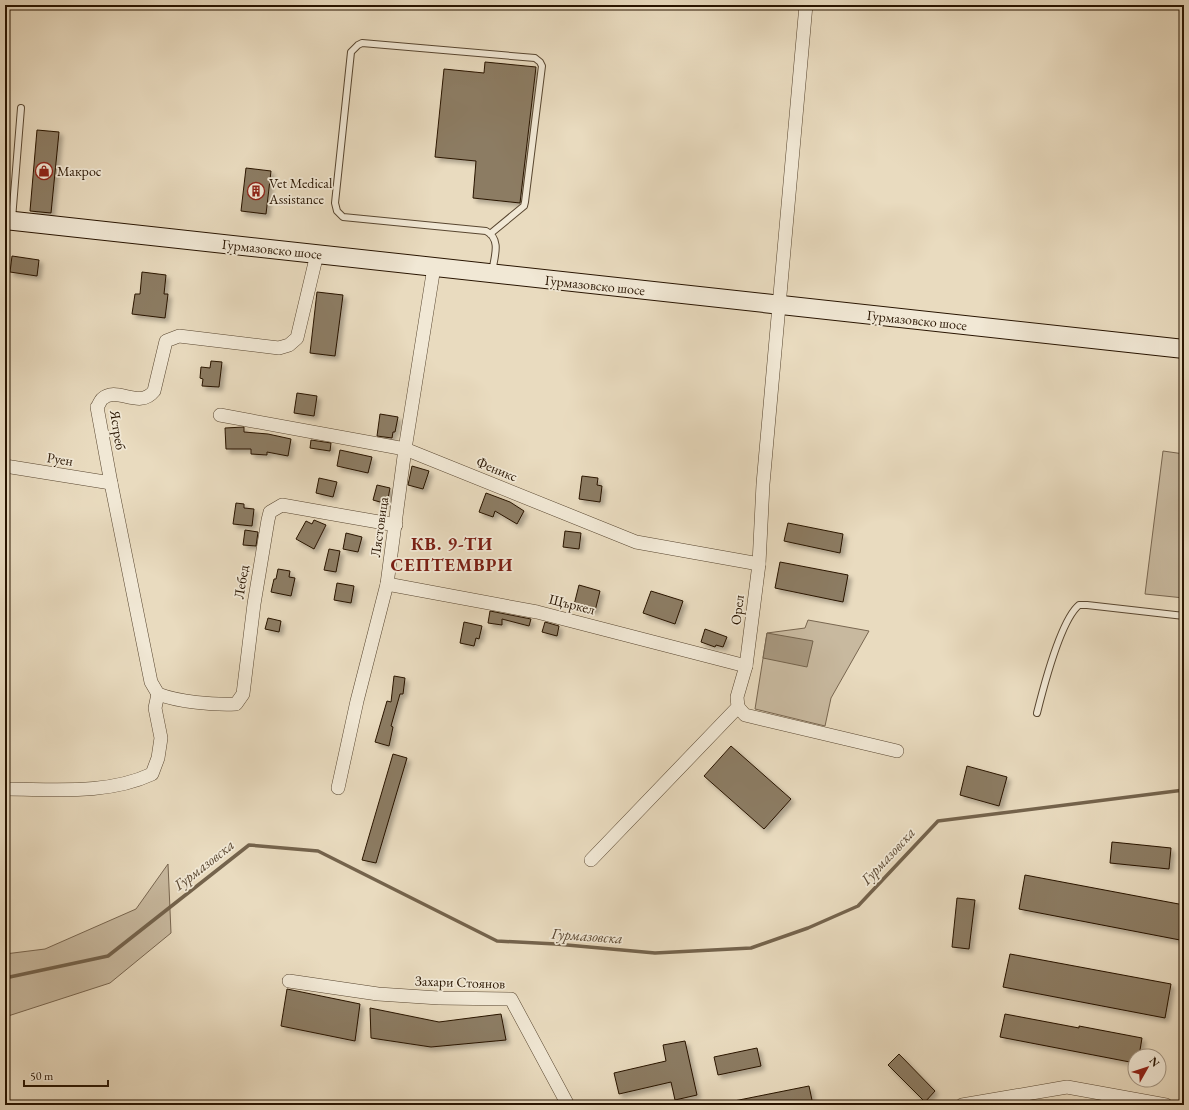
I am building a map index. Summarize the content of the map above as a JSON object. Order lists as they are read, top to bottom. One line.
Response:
{"streets":{"street":["Гурмазовско шосе","Ястреб","Руен","Феникс","Лястовица","Лебед","Щъркел","Орел","Захари Стоянов"]},"crossings":[["Гурмазовско шосе","Ястреб"],["Гурмазовско шосе","Лястовица"],["Гурмазовско шосе","Орел"],["Ястреб","Руен"],["Ястреб","Лебед"],["Феникс","Лястовица"],["Феникс","Орел"],["Лястовица","Лебед"],["Лястовица","Щъркел"],["Щъркел","Орел"]],"districts":["КВ. 9-ТИ СЕПТЕМВРИ"],"water":["Гурмазовска"],"places":{"shop":["Макрос"],"building":["Vet Medical Assistance"]},"scale_bar":"50 m","north":"top right"}
